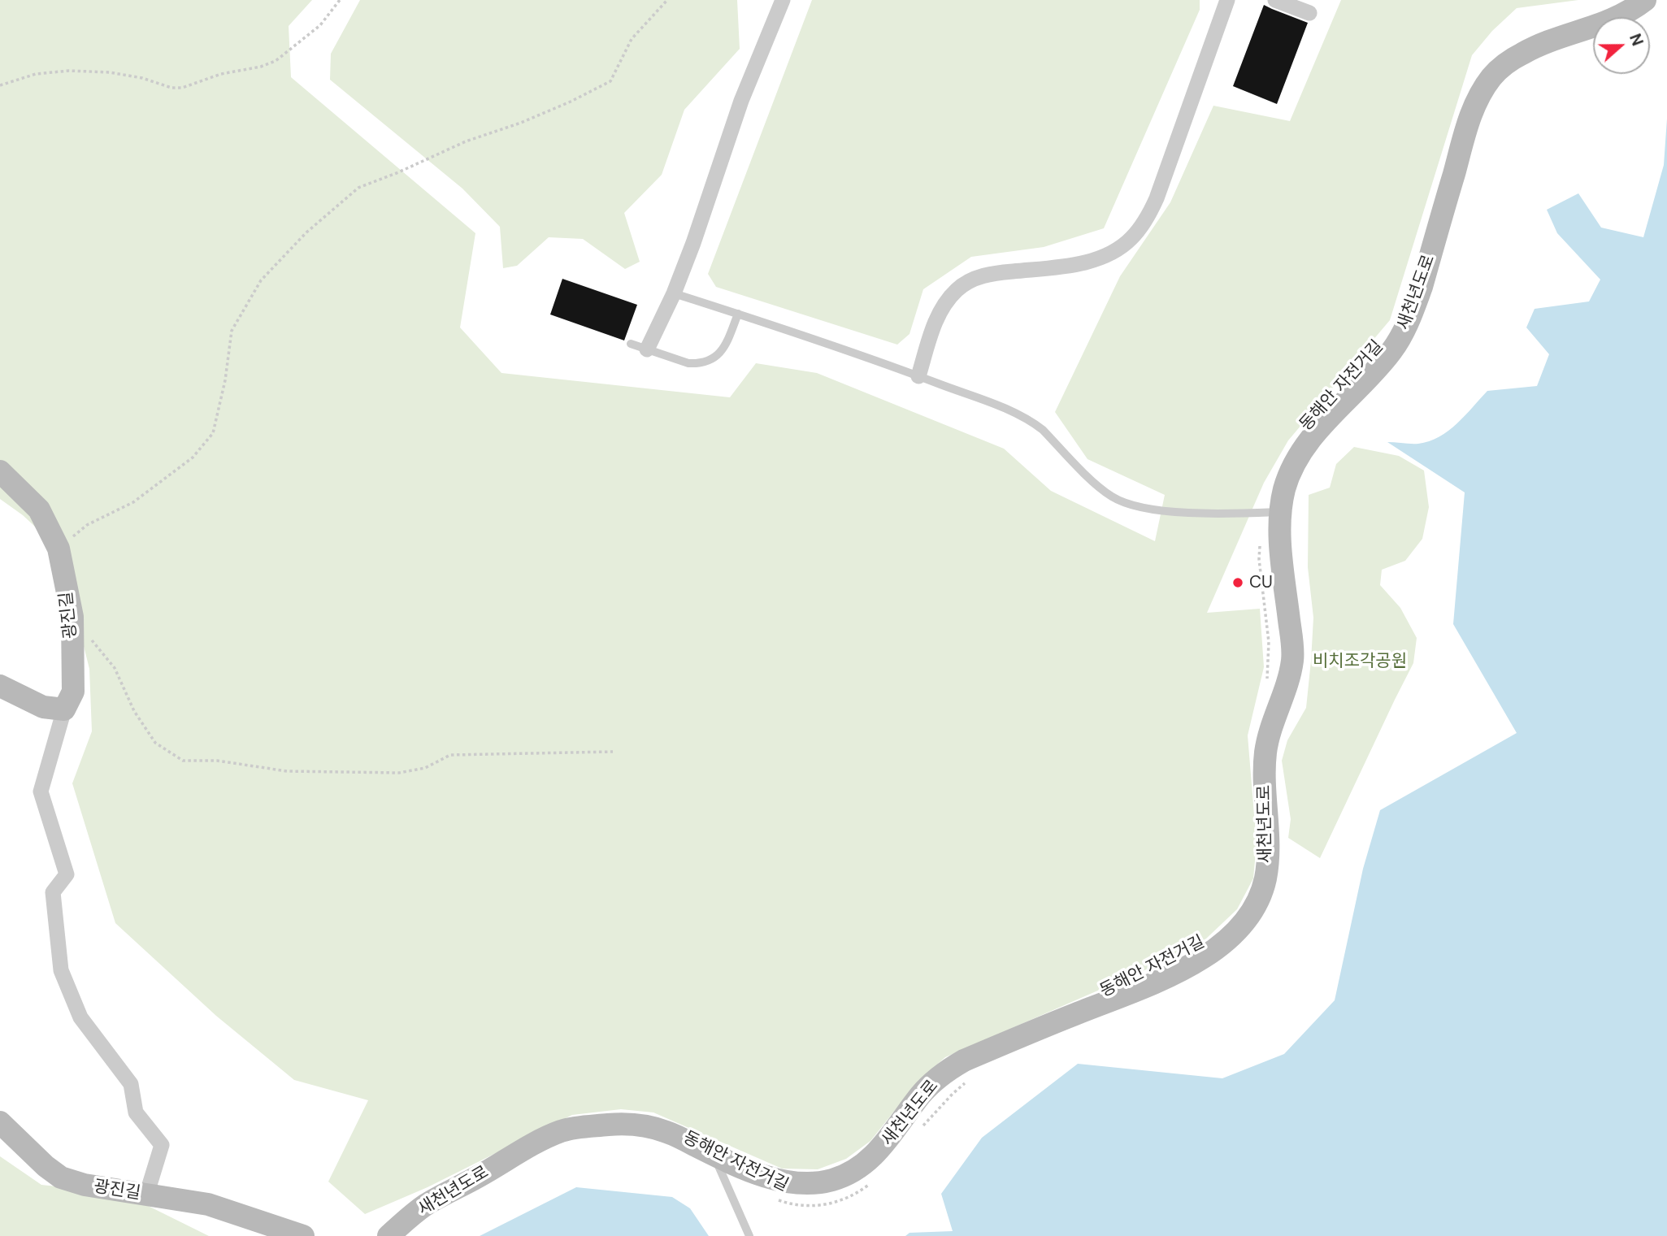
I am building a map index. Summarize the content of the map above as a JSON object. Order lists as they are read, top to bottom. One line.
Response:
{"streets":{"street":["새천년도로","광진길"],"path":["동해안 자전거길"]},"parks":["비치조각공원"],"places":["CU"],"north":"right"}
